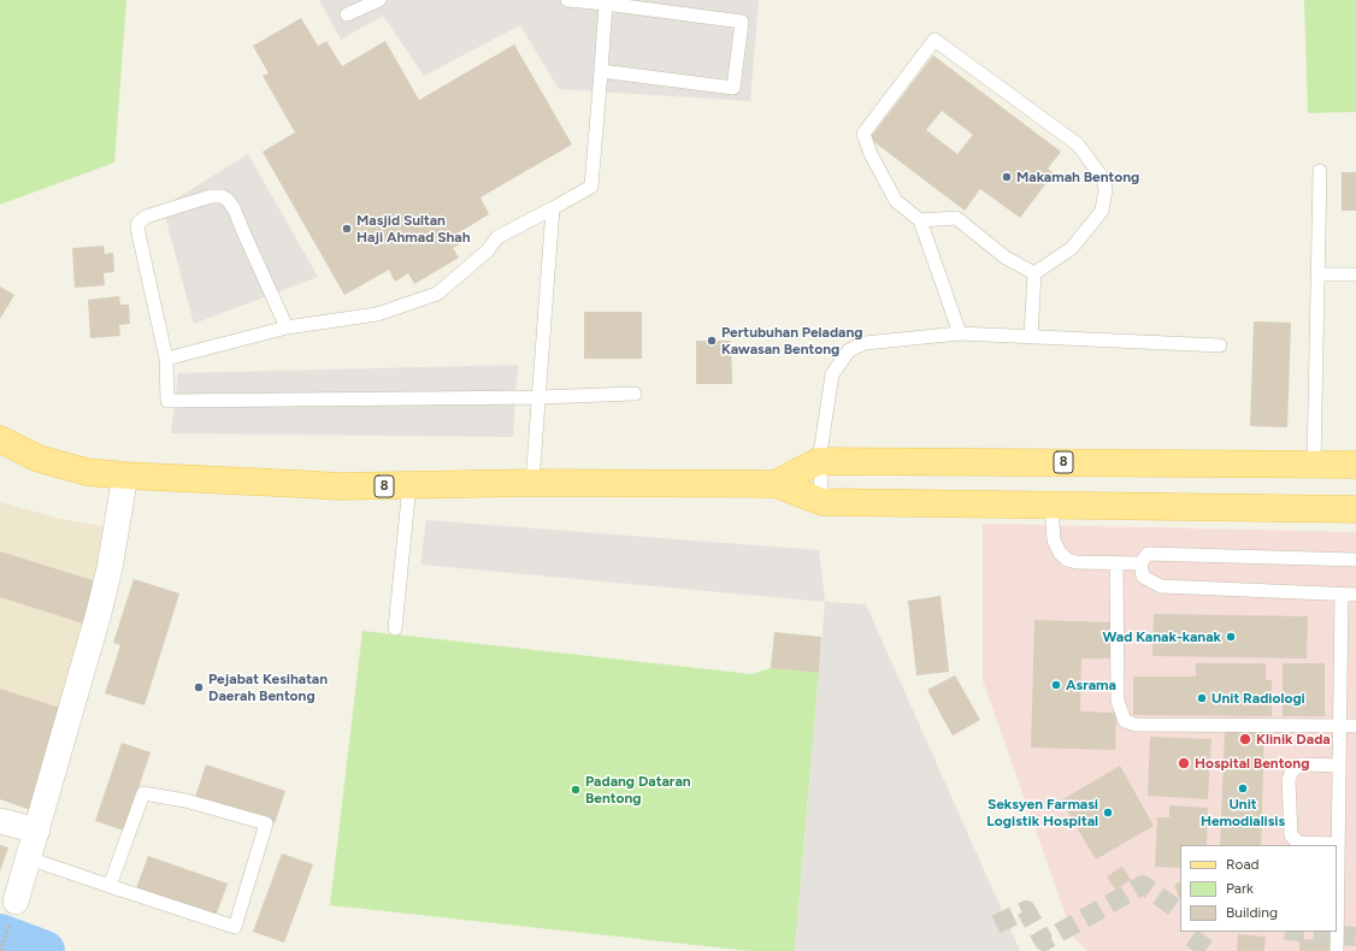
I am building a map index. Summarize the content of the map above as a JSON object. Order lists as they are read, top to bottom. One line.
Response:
{"streets":{"main road":["8"]},"places":["Makamah Bentong","Masjid Sultan Haji Ahmad Shah","Pertubuhan Peladang Kawasan Bentong","Wad Kanak-kanak","Asrama","Pejabat Kesihatan Daerah Bentong","Unit Radiologi","Klinik Dada","Hospital Bentong","Unit Hemodialisis","Padang Dataran Bentong","Seksyen Farmasi Logistik Hospital"],"legend":["Road","Park","Building"]}
